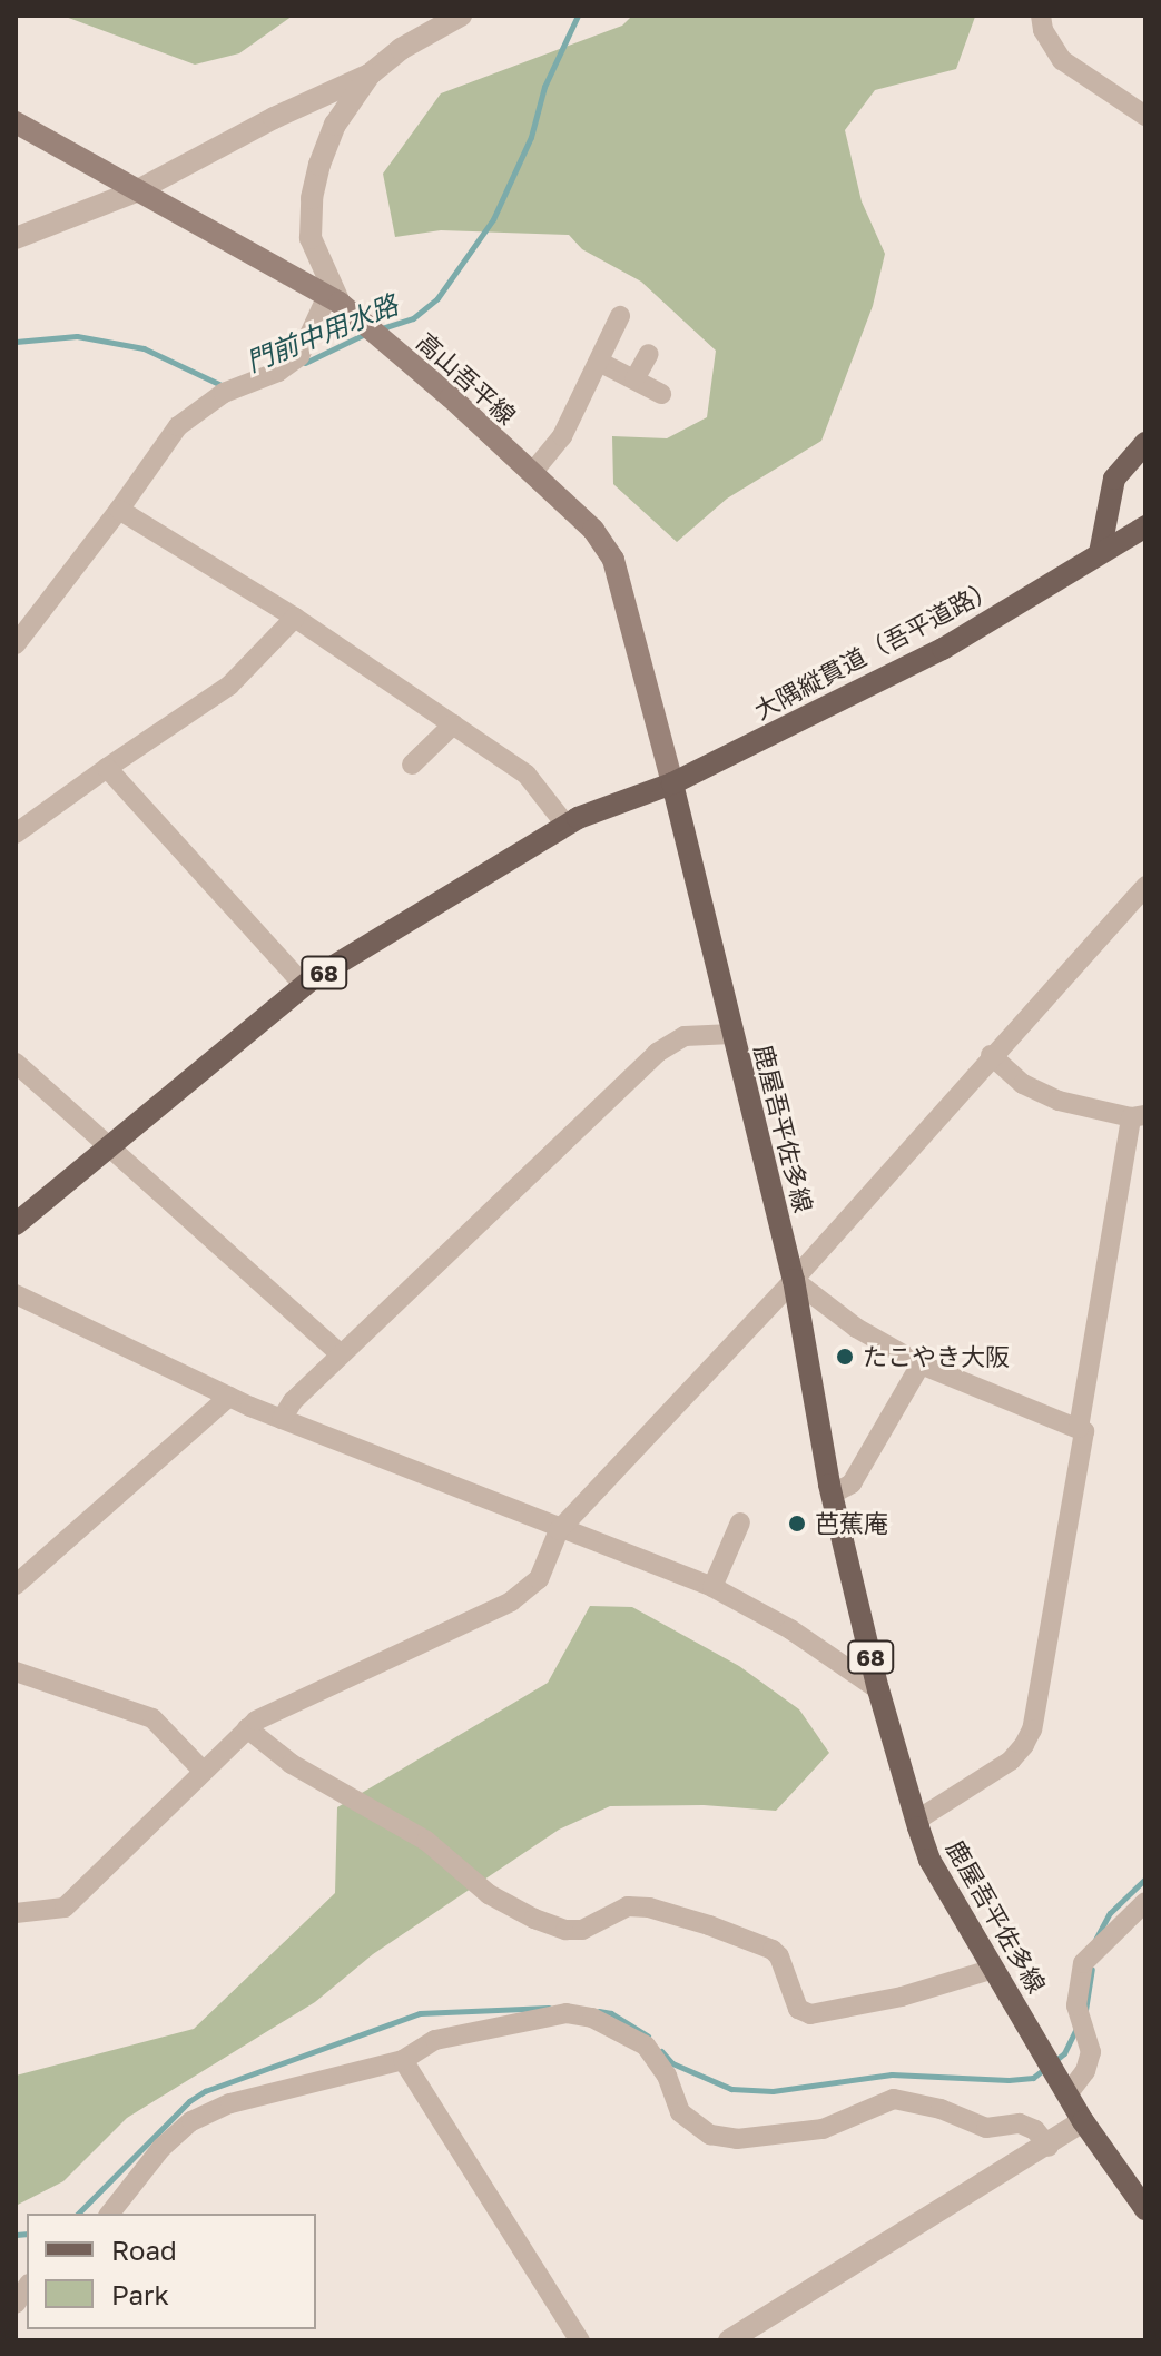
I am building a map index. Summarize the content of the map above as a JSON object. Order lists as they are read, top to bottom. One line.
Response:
{"streets":{"main road":["高山吾平線","大隅縦貫道（吾平道路）","68","鹿屋吾平佐多線"]},"crossings":[["高山吾平線","大隅縦貫道（吾平道路）"],["高山吾平線","68"],["高山吾平線","鹿屋吾平佐多線"],["大隅縦貫道（吾平道路）","68"],["大隅縦貫道（吾平道路）","鹿屋吾平佐多線"],["68","鹿屋吾平佐多線"]],"water":["門前中用水路"],"places":["たこやき大阪","芭蕉庵"],"legend":["Road","Park"]}
